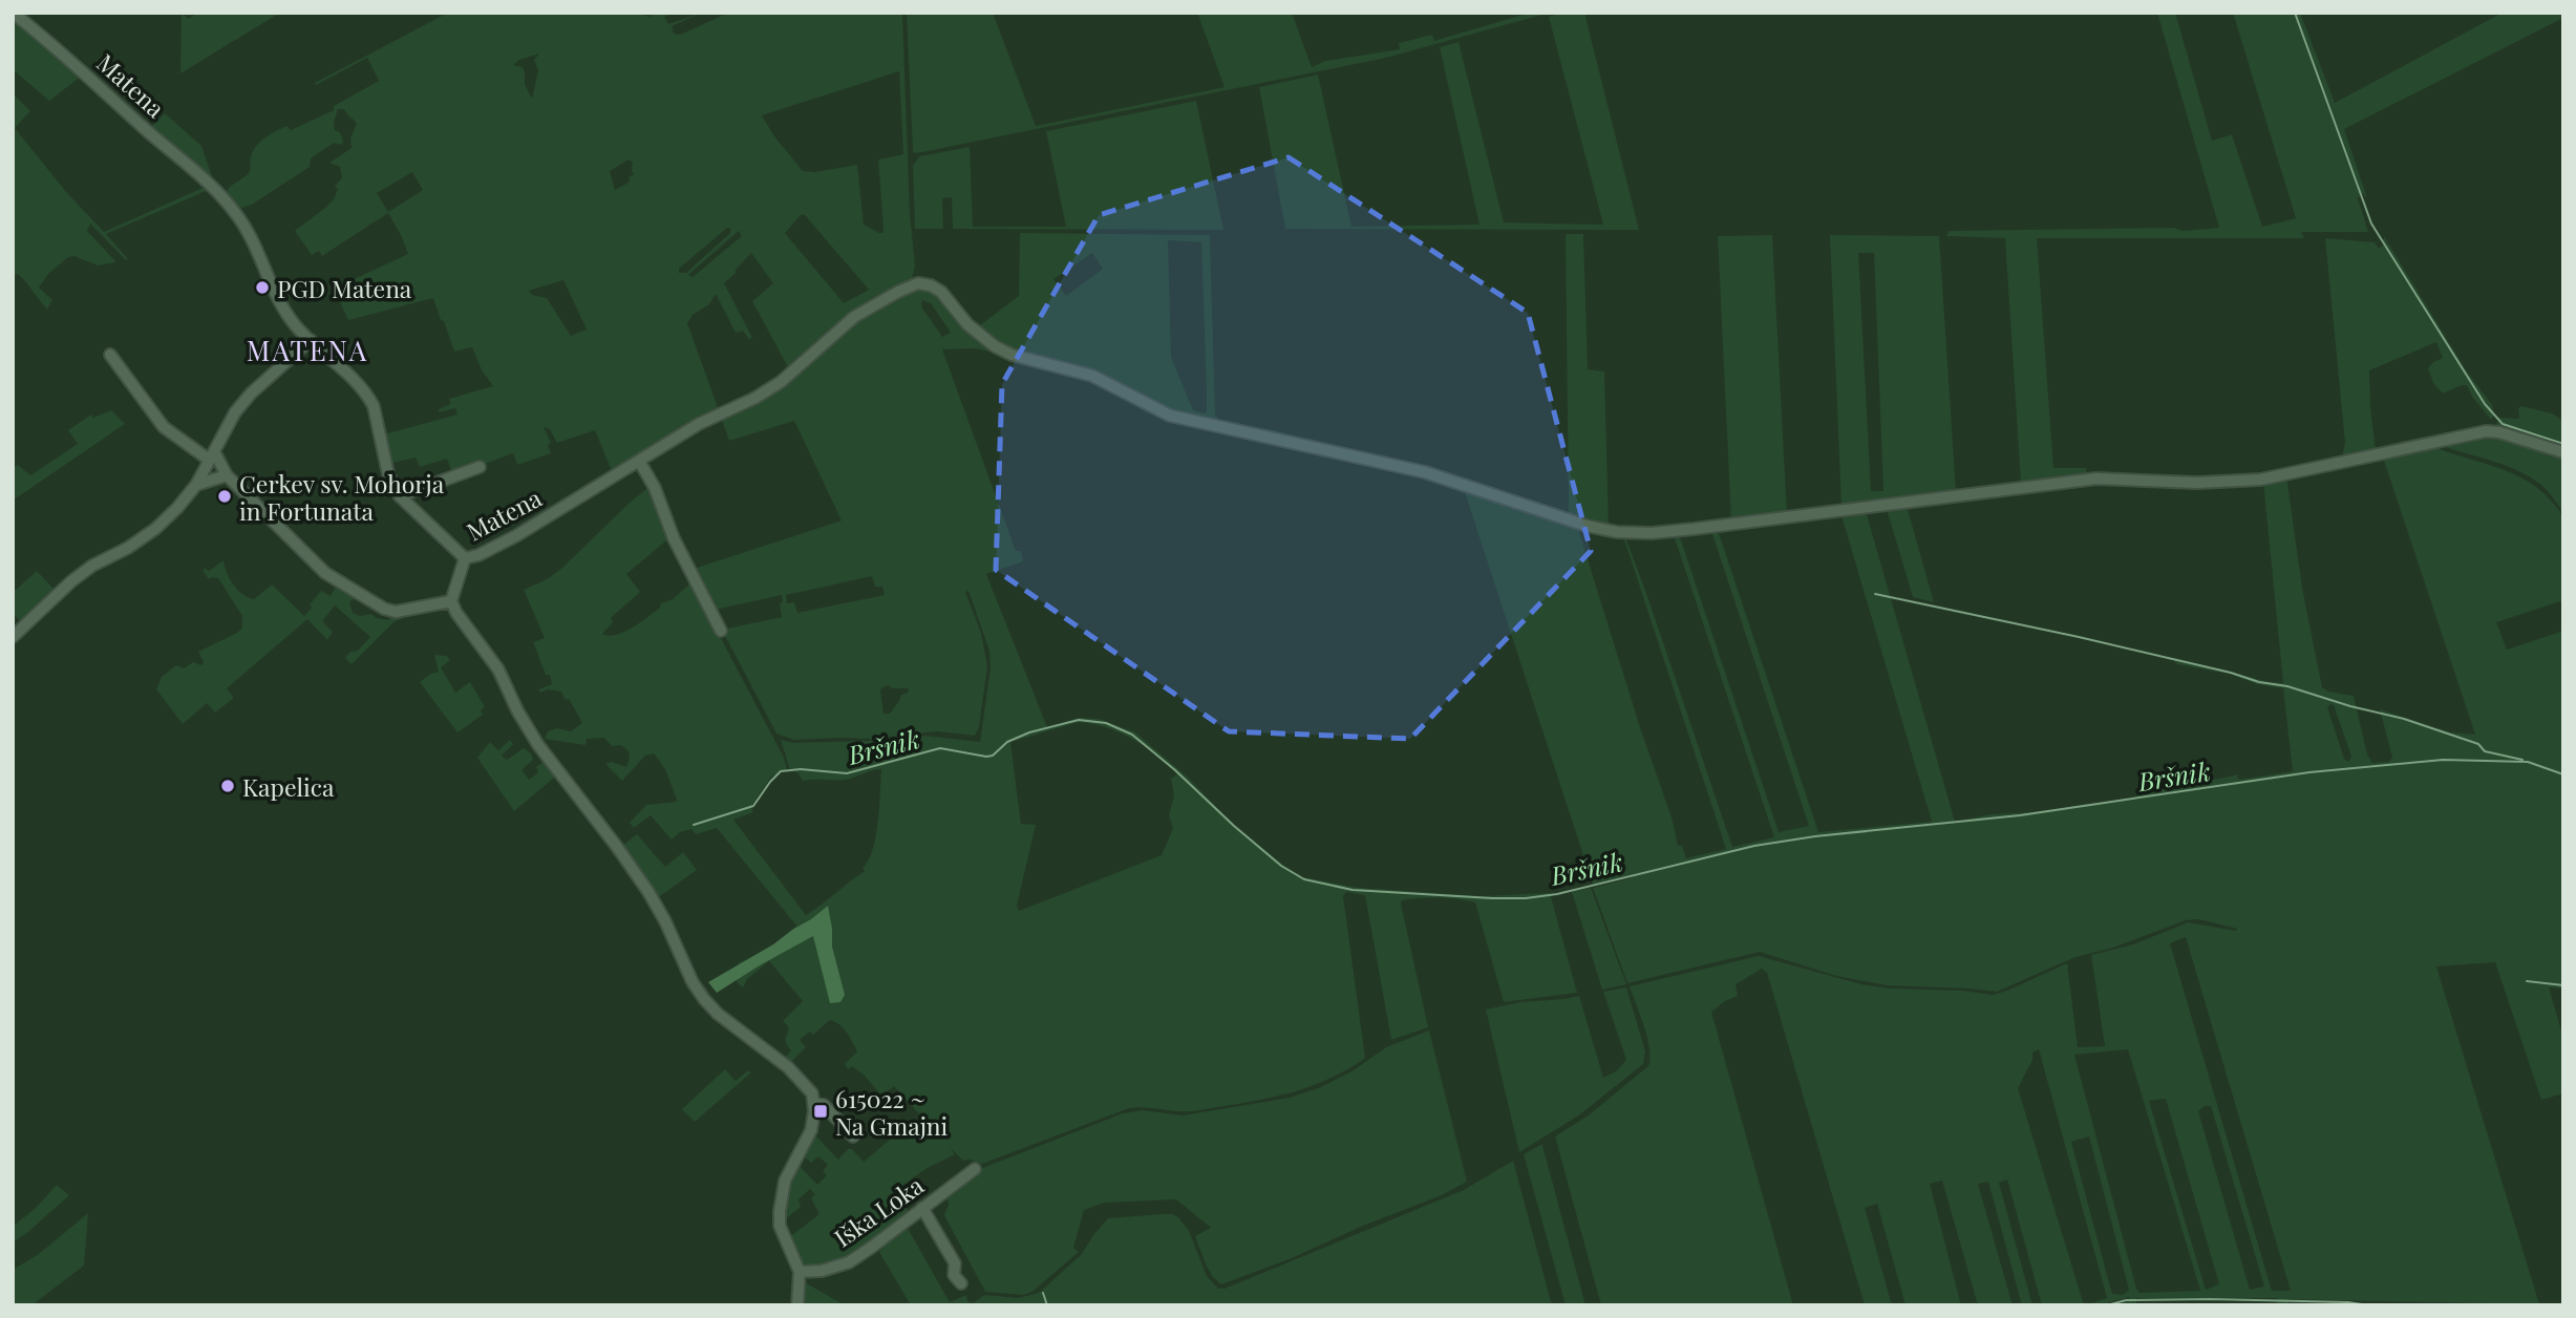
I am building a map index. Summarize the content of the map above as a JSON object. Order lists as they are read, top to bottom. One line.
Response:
{"streets":{"street":["Matena","Iška Loka"]},"districts":["MATENA"],"water":["Bršnik"],"places":{"other":["PGD Matena","Cerkev sv. Mohorja in Fortunata","Kapelica"],"transit":["615022 ~ Na Gmajni"]}}
